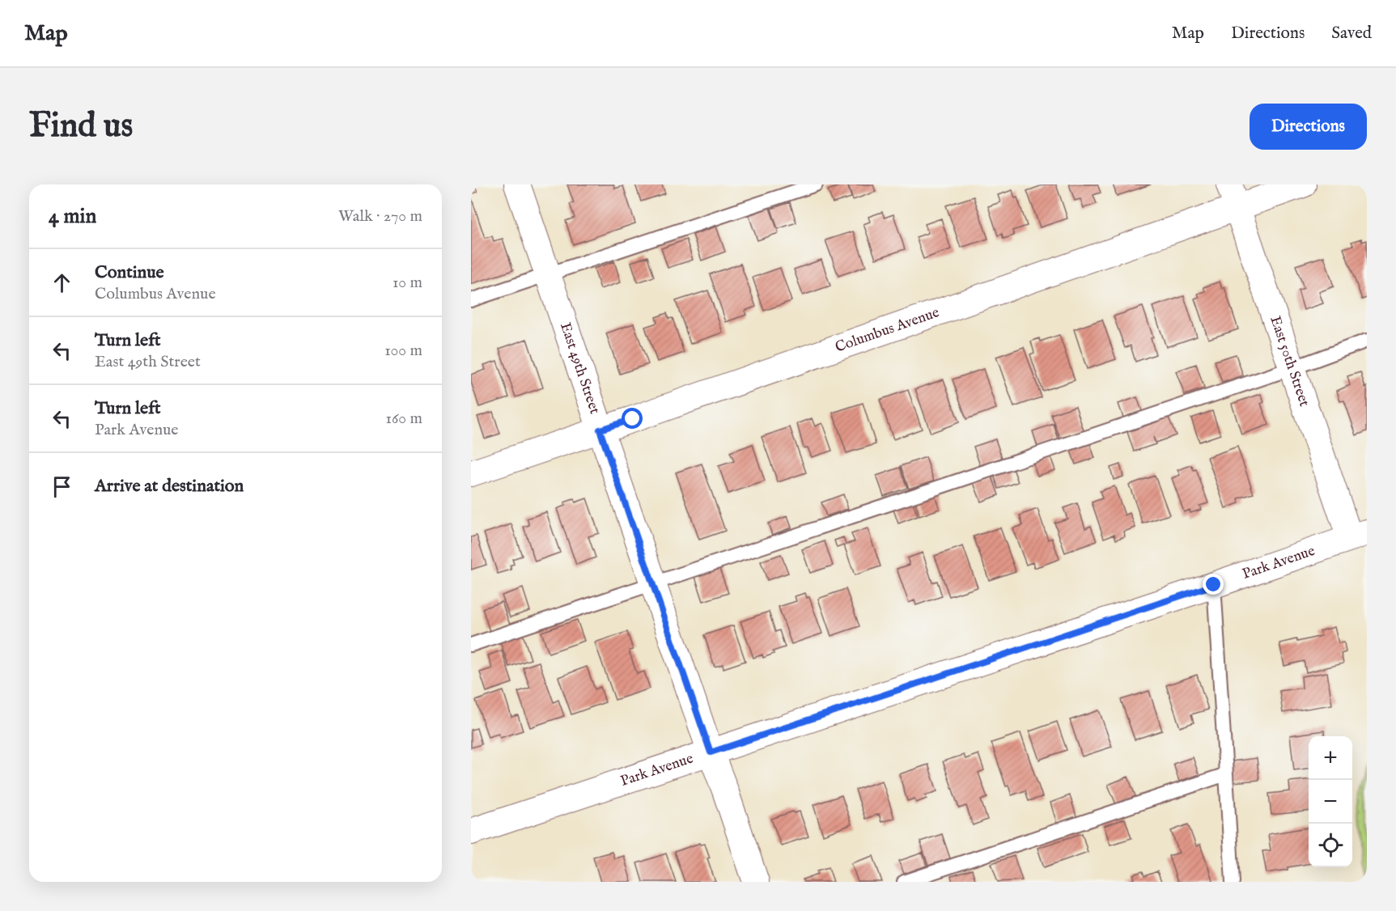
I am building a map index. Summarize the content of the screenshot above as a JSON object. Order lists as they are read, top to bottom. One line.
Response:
{"streets":{"street":["Columbus Avenue","East 50th Street","East 49th Street","Park Avenue"]},"crossings":[["Columbus Avenue","East 50th Street"],["Columbus Avenue","East 49th Street"],["East 50th Street","Park Avenue"],["East 49th Street","Park Avenue"]],"page":{"header":"Map","nav":["Map","Directions","Saved"],"buttons":"Directions","title":"Find us","heading":["4 min","Walk · 270 m"],"list":[["Continue","Columbus Avenue","10 m"],["Turn left","East 49th Street","100 m"],["Turn left","Park Avenue","160 m"],"Arrive at destination"],"map_buttons":["+","−"]}}
